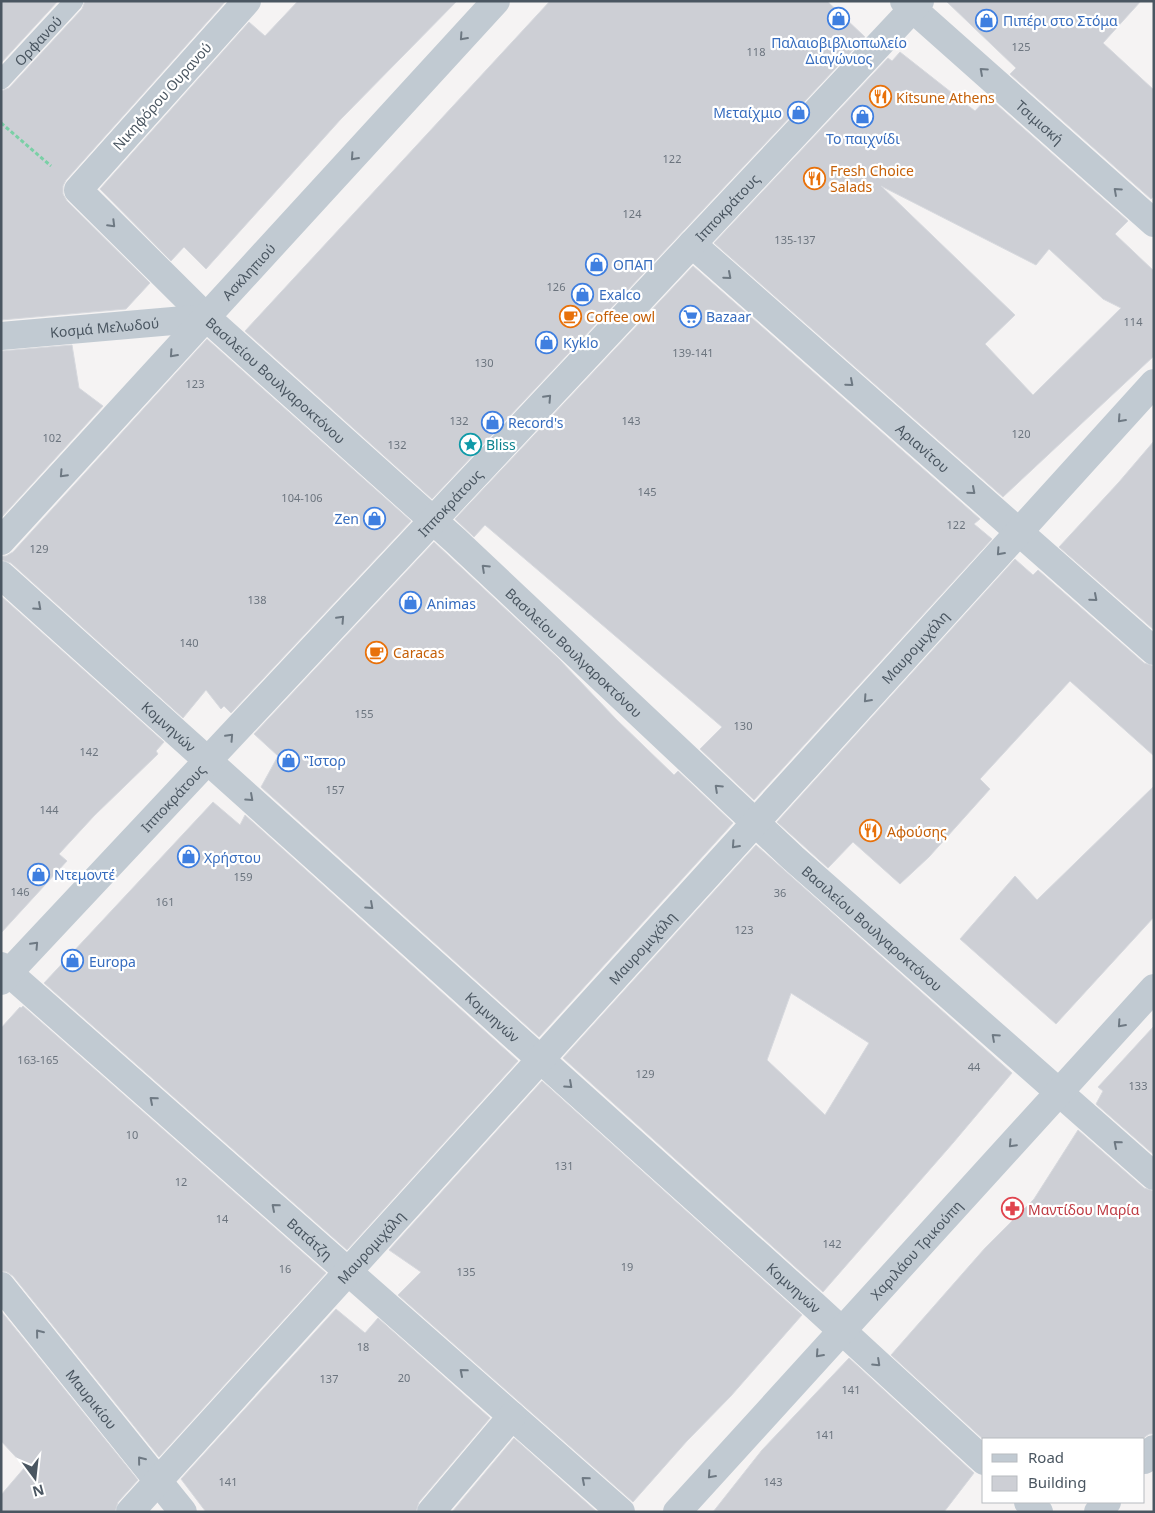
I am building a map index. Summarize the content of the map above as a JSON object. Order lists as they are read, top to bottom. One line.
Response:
{"streets":{"street":["Νικηφόρου Ουρανού","Τσιμισκή","Ιπποκράτους","Ασκληπιού","Κοσμά Μελωδού","Βασιλείου Βουλγαροκτόνου","Αριανίτου","Μαυρομιχάλη","Κομνηνών","Βατάτζη","Χαριλάου Τρικούπη","Μαυρικίου"],"lane":["Ορφανού"]},"crossings":[["Νικηφόρου Ουρανού","Βασιλείου Βουλγαροκτόνου"],["Τσιμισκή","Ιπποκράτους"],["Ιπποκράτους","Βασιλείου Βουλγαροκτόνου"],["Ιπποκράτους","Αριανίτου"],["Ιπποκράτους","Κομνηνών"],["Ιπποκράτους","Βατάτζη"],["Ασκληπιού","Κοσμά Μελωδού"],["Ασκληπιού","Βασιλείου Βουλγαροκτόνου"],["Κοσμά Μελωδού","Βασιλείου Βουλγαροκτόνου"],["Βασιλείου Βουλγαροκτόνου","Μαυρομιχάλη"],["Βασιλείου Βουλγαροκτόνου","Χαριλάου Τρικούπη"],["Αριανίτου","Μαυρομιχάλη"],["Μαυρομιχάλη","Κομνηνών"],["Μαυρομιχάλη","Βατάτζη"],["Μαυρομιχάλη","Μαυρικίου"],["Κομνηνών","Χαριλάου Τρικούπη"]],"one_way":["Τσιμισκή","Ιπποκράτους","Ασκληπιού","Αριανίτου","Μαυρομιχάλη","Κομνηνών","Βατάτζη","Χαριλάου Τρικούπη","Μαυρικίου"],"places":{"shop":["Παλαιοβιβλιοπωλείο Διαγώνιος","Πιπέρι στο Στόμα","Μεταίχμιο","Το παιχνίδι","ΟΠΑΠ","Exalco","Kyklo","Record's","Zen","Animas","Ἲστορ","Χρήστου","Ντεμοντέ","Europa"],"restaurant":["Kitsune Athens","Fresh Choice Salads","Αφούσης"],"cafe":["Coffee owl","Caracas"],"supermarket":["Bazaar"],"place":["Bliss"],"pharmacy":["Μαντίδου Μαρία"]},"house_numbers":["125","118","122","124","135-137","126","114","139-141","130","123","132","143","120","102","132","145","104-106","122","129","138","140","155","130","142","157","144","159","146","36","161","123","163-165","44","129","133","10","131","12","14","142","19","16","135","18","20","137","141","141","141","143"],"legend":["Road","Building"],"north":"bottom"}
